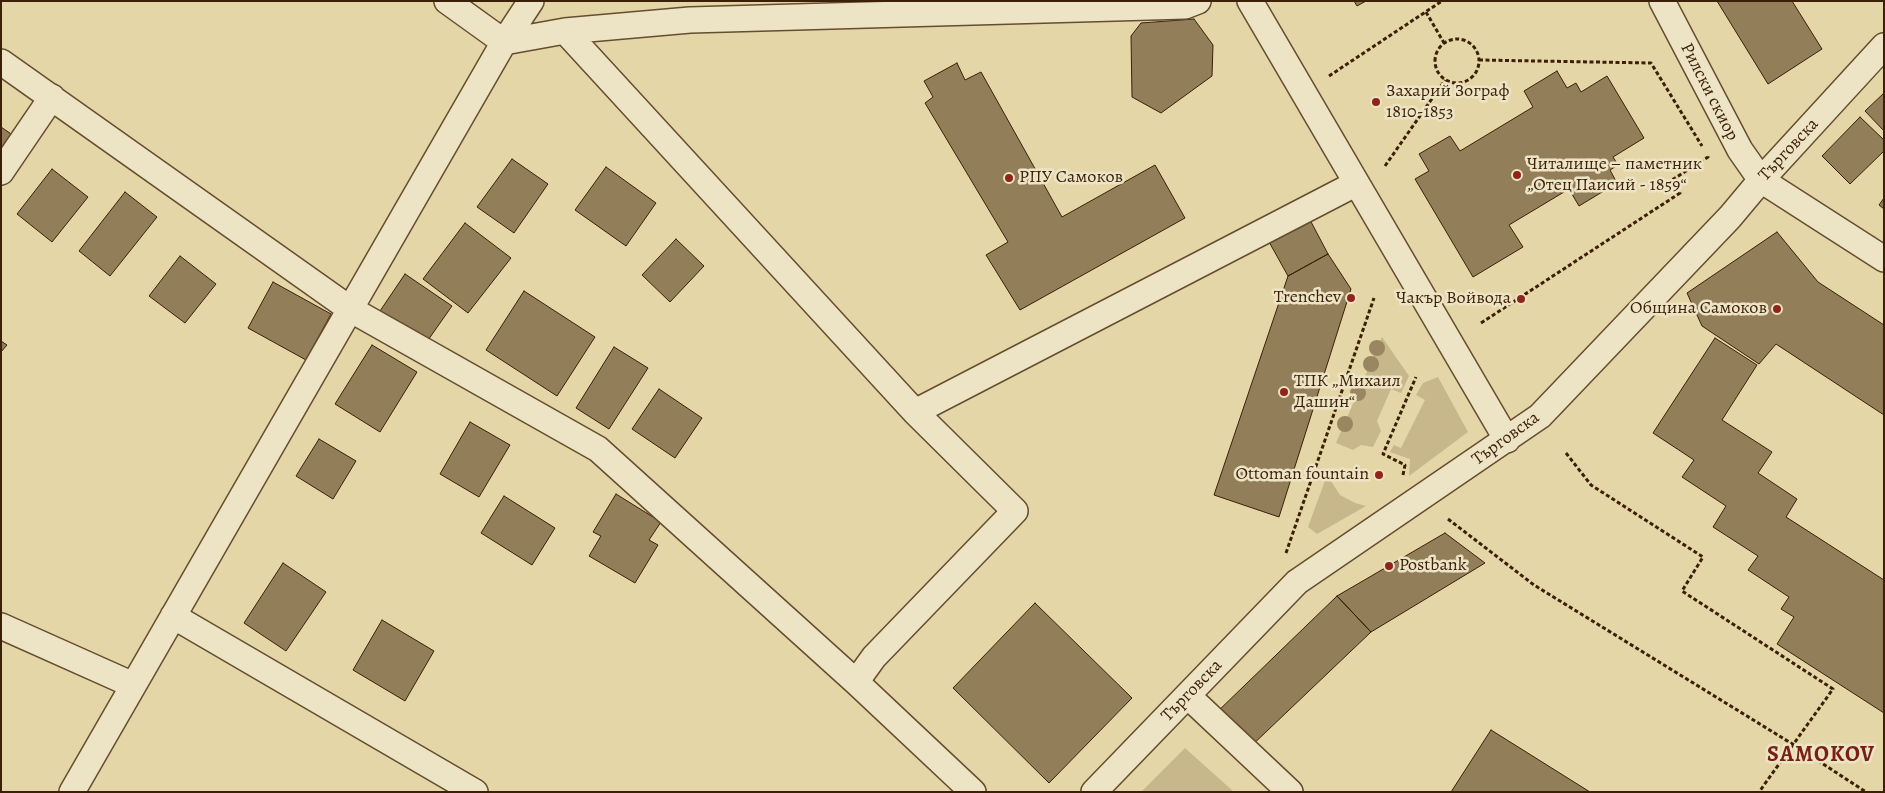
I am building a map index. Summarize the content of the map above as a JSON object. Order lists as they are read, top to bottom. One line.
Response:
{"streets":{"street":["Рилски скиор","Търговска"]},"crossings":[["Рилски скиор","Търговска"]],"districts":["SAMOKOV"],"places":["Захарий Зограф 1810-1853","Читалище – паметник „Отец Паисий - 1859“","РПУ Самоков","Trenchev","Чакър Войвода","Община Самоков","ТПК „Михаил Дашин“","Ottoman fountain","Postbank"]}
